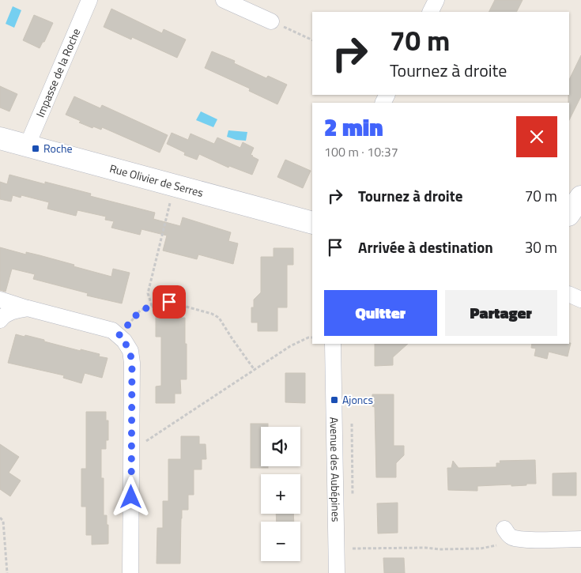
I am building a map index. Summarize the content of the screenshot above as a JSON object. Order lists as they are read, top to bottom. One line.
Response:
{"streets":{"street":["Impasse de la Roche","Rue Olivier de Serres","Avenue des Aubépines"]},"crossings":[["Impasse de la Roche","Rue Olivier de Serres"]],"places":{"transit":["Roche","Ajoncs"]},"page":{"turn":["70 m","Tournez à droite"],"heading":["2 min","100 m · 10:37"],"list":[{"name":"Tournez à droite","value":"70 m"},{"name":"Arrivée à destination","value":"30 m"}],"buttons":["Quitter","Partager"],"map_buttons":["+","−"]}}
